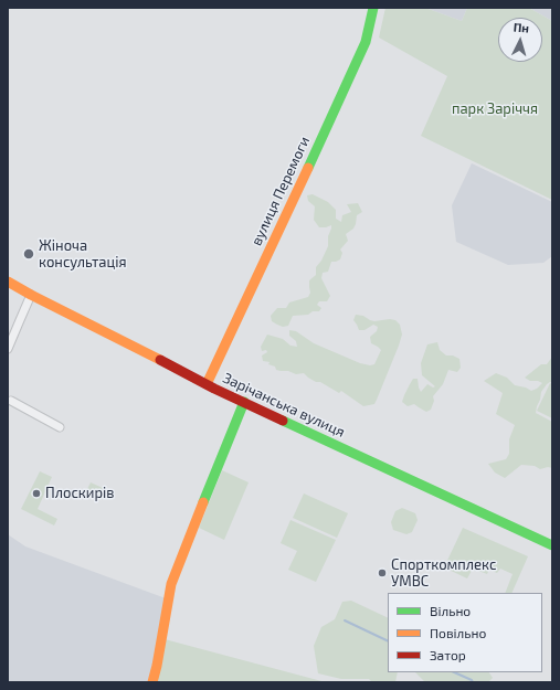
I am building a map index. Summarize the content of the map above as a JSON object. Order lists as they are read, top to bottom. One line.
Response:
{"streets":{"street":["вулиця Перемоги","Зарічанська вулиця"]},"crossings":[["вулиця Перемоги","Зарічанська вулиця"]],"parks":["парк Заріччя"],"places":["Жіноча консультація","Плоскирів","Спорткомплекс УМВС"],"legend":["Вільно","Повільно","Затор"],"north":"top"}
